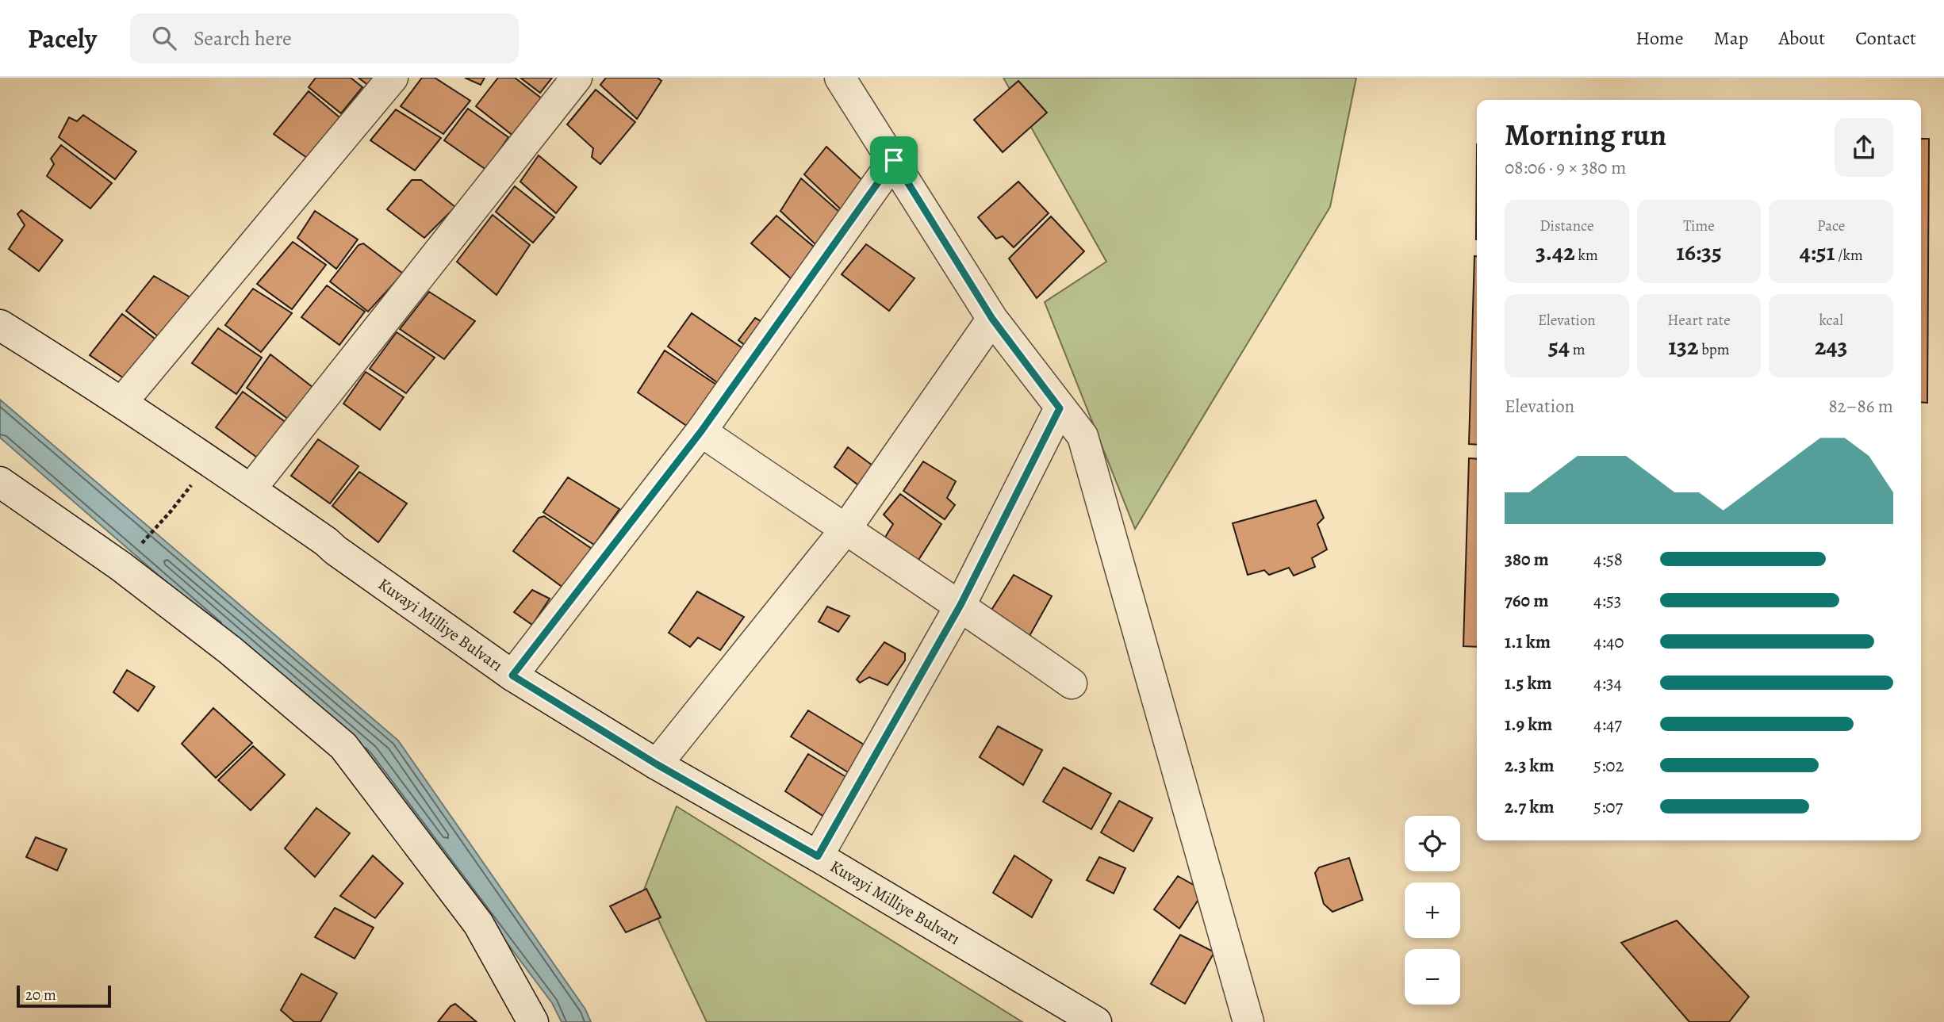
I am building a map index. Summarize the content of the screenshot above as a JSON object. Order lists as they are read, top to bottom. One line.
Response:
{"streets":{"street":["Kuvayi Milliye Bulvarı"]},"scale_bar":"20 m","page":{"header":"Pacely","search":"Search here","nav":["Home","Map","About","Contact"],"heading":["Morning run","08:06 · 9 × 380 m"],"stats":[["Distance","3.42 km"],["Time","16:35"],["Pace","4:51 /km"],["Elevation","54 m"],["Heart rate","132 bpm"],["kcal","243"]],"chart":["Elevation","82–86 m"],"list":[{"name":"380 m","note":"4:58"},{"name":"760 m","note":"4:53"},{"name":"1.1 km","note":"4:40"},{"name":"1.5 km","note":"4:34"},{"name":"1.9 km","note":"4:47"},{"name":"2.3 km","note":"5:02"},{"name":"2.7 km","note":"5:07"}],"map_buttons":["+","−"],"scale":"20 m"}}
